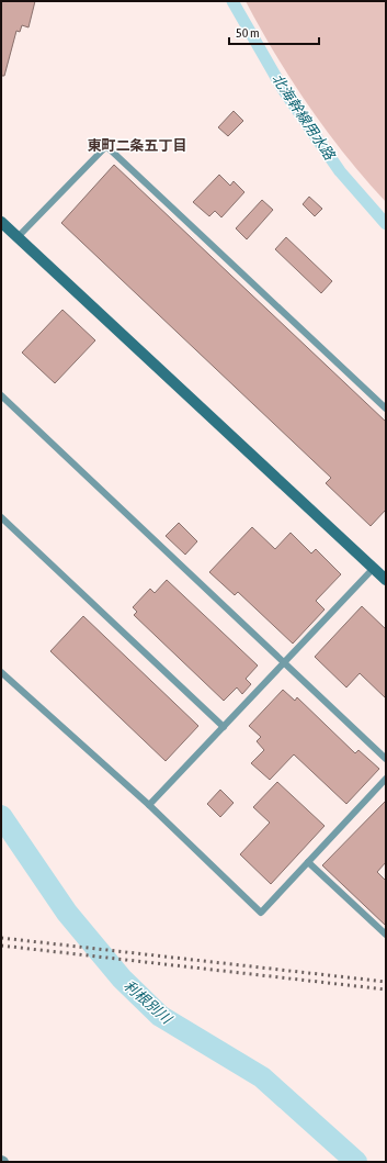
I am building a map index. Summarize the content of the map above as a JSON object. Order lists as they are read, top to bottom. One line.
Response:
{"districts":["東町二条五丁目"],"water":["北海幹線用水路","利根別川"],"scale_bar":"50 m"}
